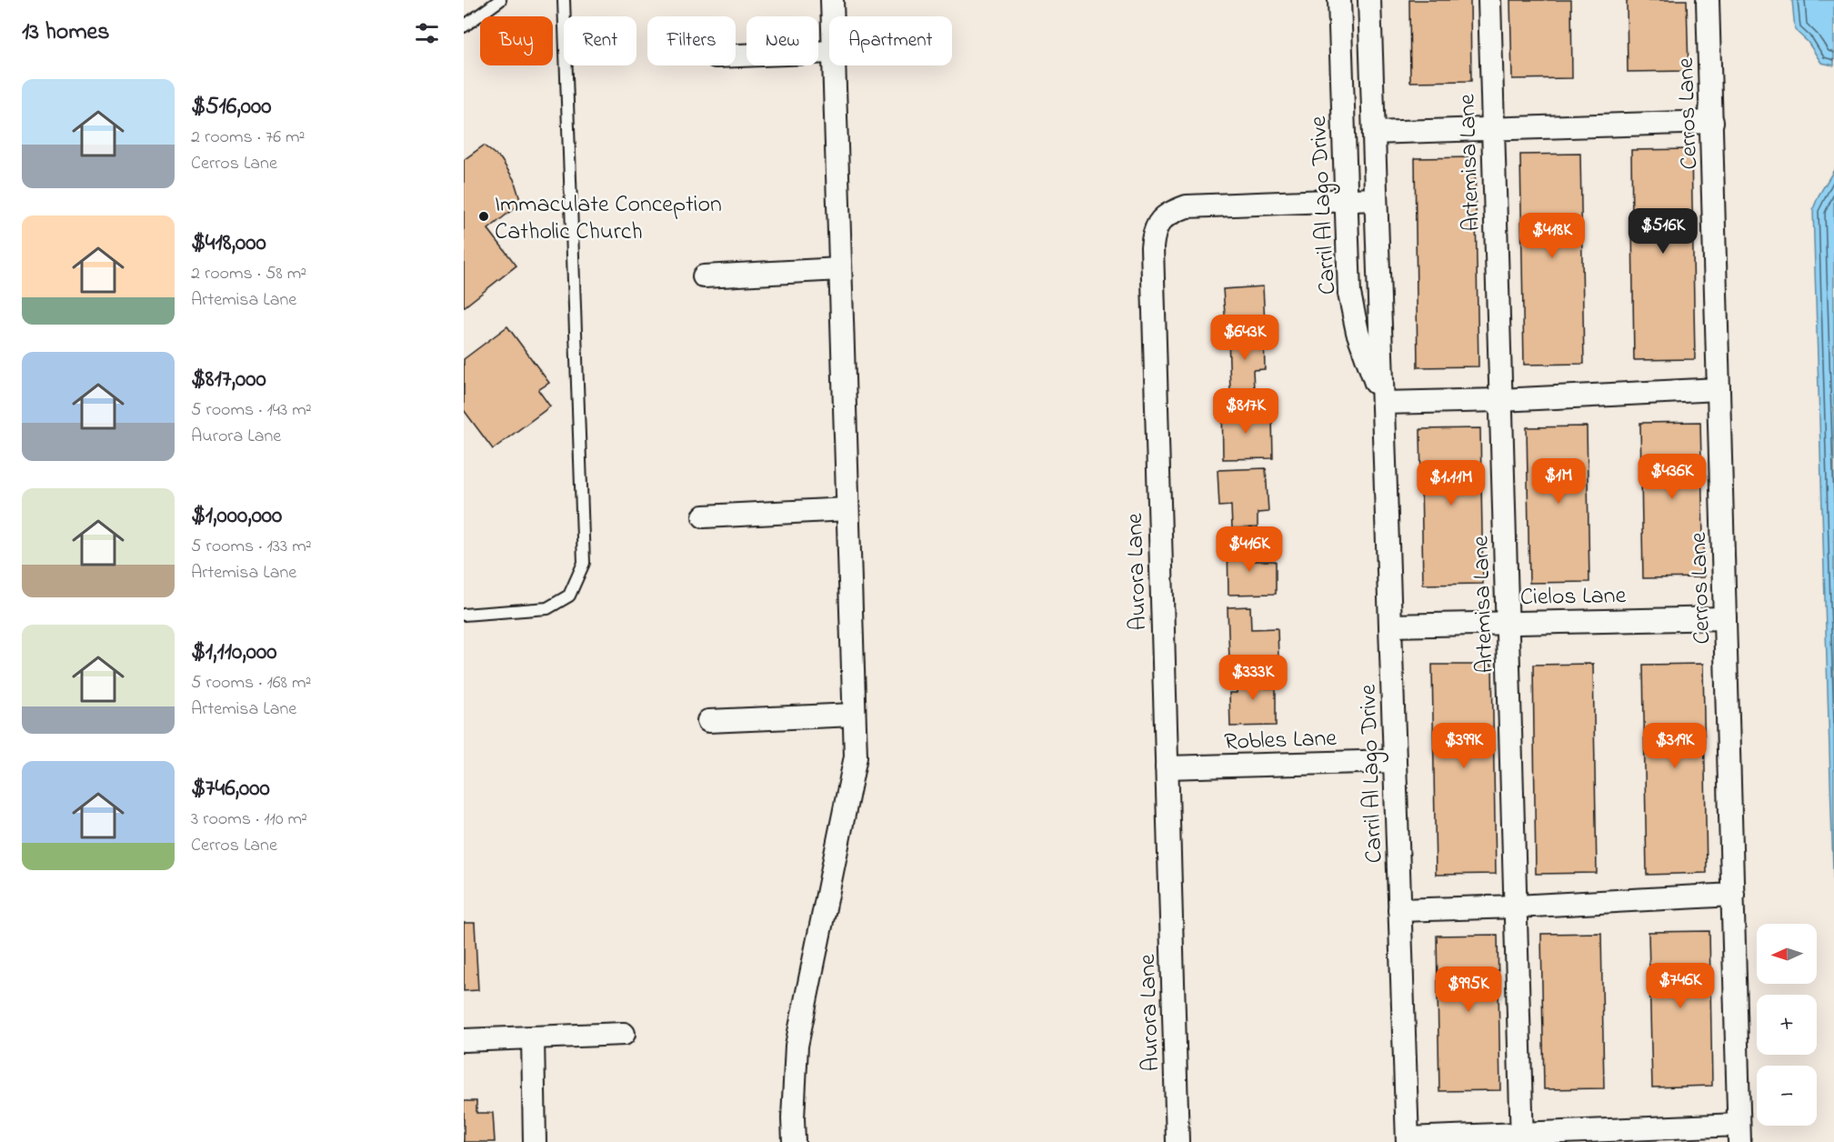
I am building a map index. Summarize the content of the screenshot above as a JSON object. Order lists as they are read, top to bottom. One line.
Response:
{"streets":{"street":["Cerros Lane","Artemisa Lane","Carril Al Lago Drive","Aurora Lane","Cielos Lane","Robles Lane"]},"crossings":[["Cerros Lane","Cielos Lane"],["Artemisa Lane","Cielos Lane"],["Carril Al Lago Drive","Aurora Lane"],["Carril Al Lago Drive","Cielos Lane"],["Carril Al Lago Drive","Robles Lane"],["Aurora Lane","Robles Lane"]],"places":["Immaculate Conception Catholic Church"],"north":"left","page":{"heading":"13 homes","chip":["Buy","Rent","Filters","New","Apartment"],"list":[{"name":"$516,000","note":"2 rooms · 76 m² · Cerros Lane"},{"name":"$418,000","note":"2 rooms · 58 m² · Artemisa Lane"},{"name":"$817,000","note":"5 rooms · 143 m² · Aurora Lane"},{"name":"$1,000,000","note":"5 rooms · 133 m² · Artemisa Lane"},{"name":"$1,110,000","note":"5 rooms · 168 m² · Artemisa Lane"},{"name":"$746,000","note":"3 rooms · 110 m² · Cerros Lane"}],"price":["$516K","$418K","$643K","$817K","$436K","$1M","$1.11M","$416K","$333K","$399K","$319K","$746K","$995K"],"map_buttons":["+","−"]}}
